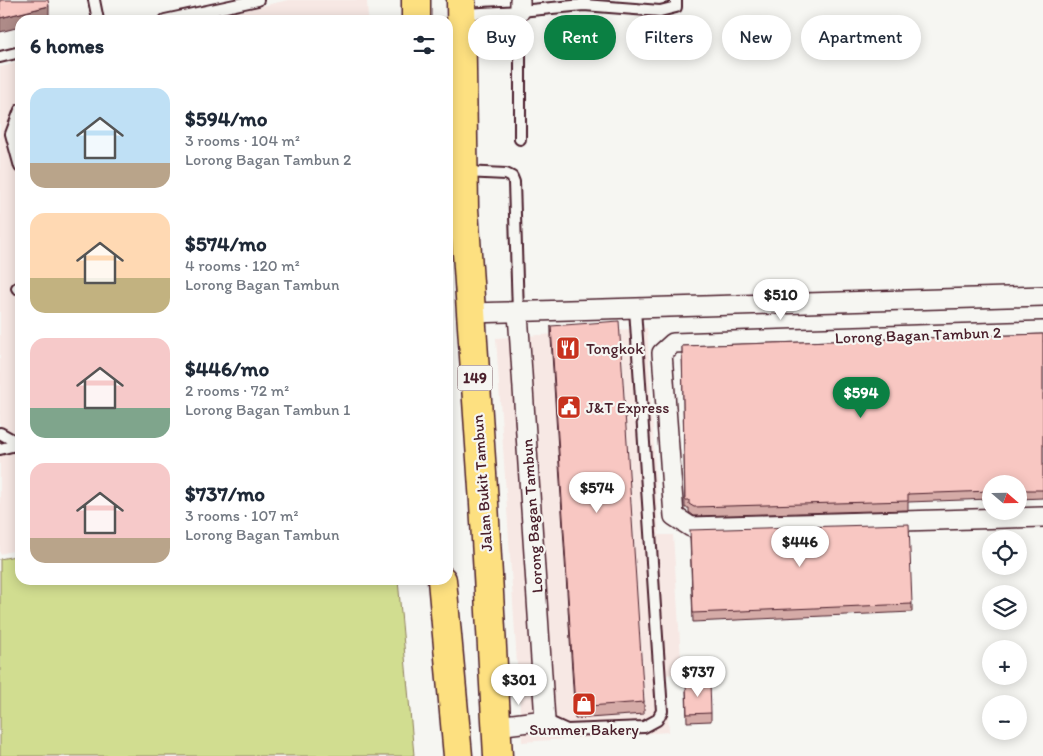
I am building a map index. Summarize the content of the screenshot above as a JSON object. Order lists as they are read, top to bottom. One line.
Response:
{"streets":{"main road":["149","Jalan Bukit Tambun"],"street":["Lorong Bagan Tambun 2","Lorong Bagan Tambun"]},"places":{"restaurant":["Tongkok"],"public building":["J&T Express"],"shop":["Summer Bakery"]},"north":"right","page":{"chip":["Buy","Rent","Filters","New","Apartment"],"heading":"6 homes","list":[{"name":"$594/mo","note":"3 rooms · 104 m² · Lorong Bagan Tambun 2"},{"name":"$574/mo","note":"4 rooms · 120 m² · Lorong Bagan Tambun"},{"name":"$446/mo","note":"2 rooms · 72 m² · Lorong Bagan Tambun 1"},{"name":"$737/mo","note":"3 rooms · 107 m² · Lorong Bagan Tambun"}],"price":["$510","$594","$574","$446","$737","$301"],"map_buttons":["+","−"]}}
